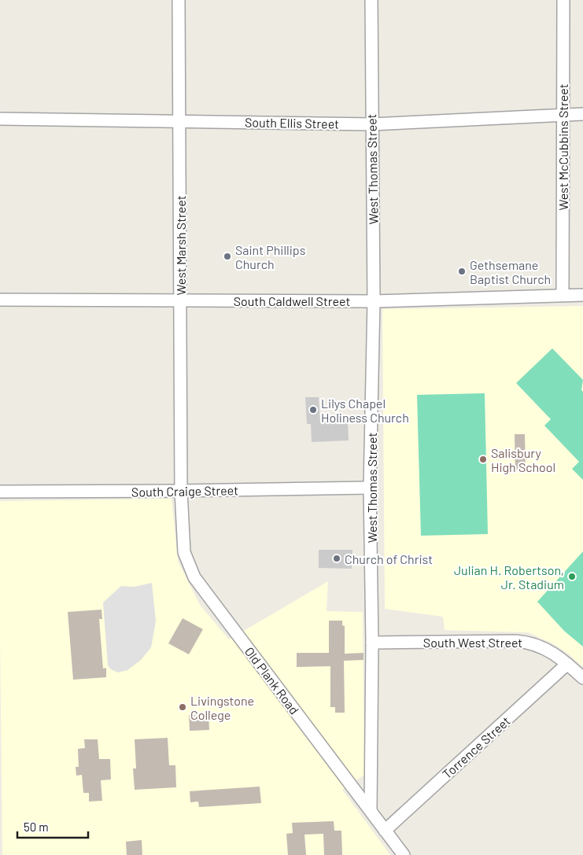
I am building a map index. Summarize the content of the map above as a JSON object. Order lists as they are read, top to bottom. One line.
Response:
{"streets":{"street":["South Ellis Street","West McCubbins Street","West Thomas Street","West Marsh Street","South Caldwell Street","South Craige Street","South West Street","Old Plank Road","Torrence Street"]},"crossings":[["South Ellis Street","West McCubbins Street"],["South Ellis Street","West Thomas Street"],["South Ellis Street","West Marsh Street"],["West McCubbins Street","South Caldwell Street"],["West Thomas Street","South Caldwell Street"],["West Thomas Street","South Craige Street"],["West Thomas Street","South West Street"],["West Thomas Street","Old Plank Road"],["West Marsh Street","South Caldwell Street"],["West Marsh Street","South Craige Street"],["West Marsh Street","Old Plank Road"],["South Craige Street","Old Plank Road"],["South West Street","Torrence Street"],["Old Plank Road","Torrence Street"]],"places":["Saint Phillips Church","Gethsemane Baptist Church","Lilys Chapel Holiness Church","Salisbury High School","Church of Christ","Julian H. Robertson, Jr. Stadium","Livingstone College"],"scale_bar":"50 m"}
